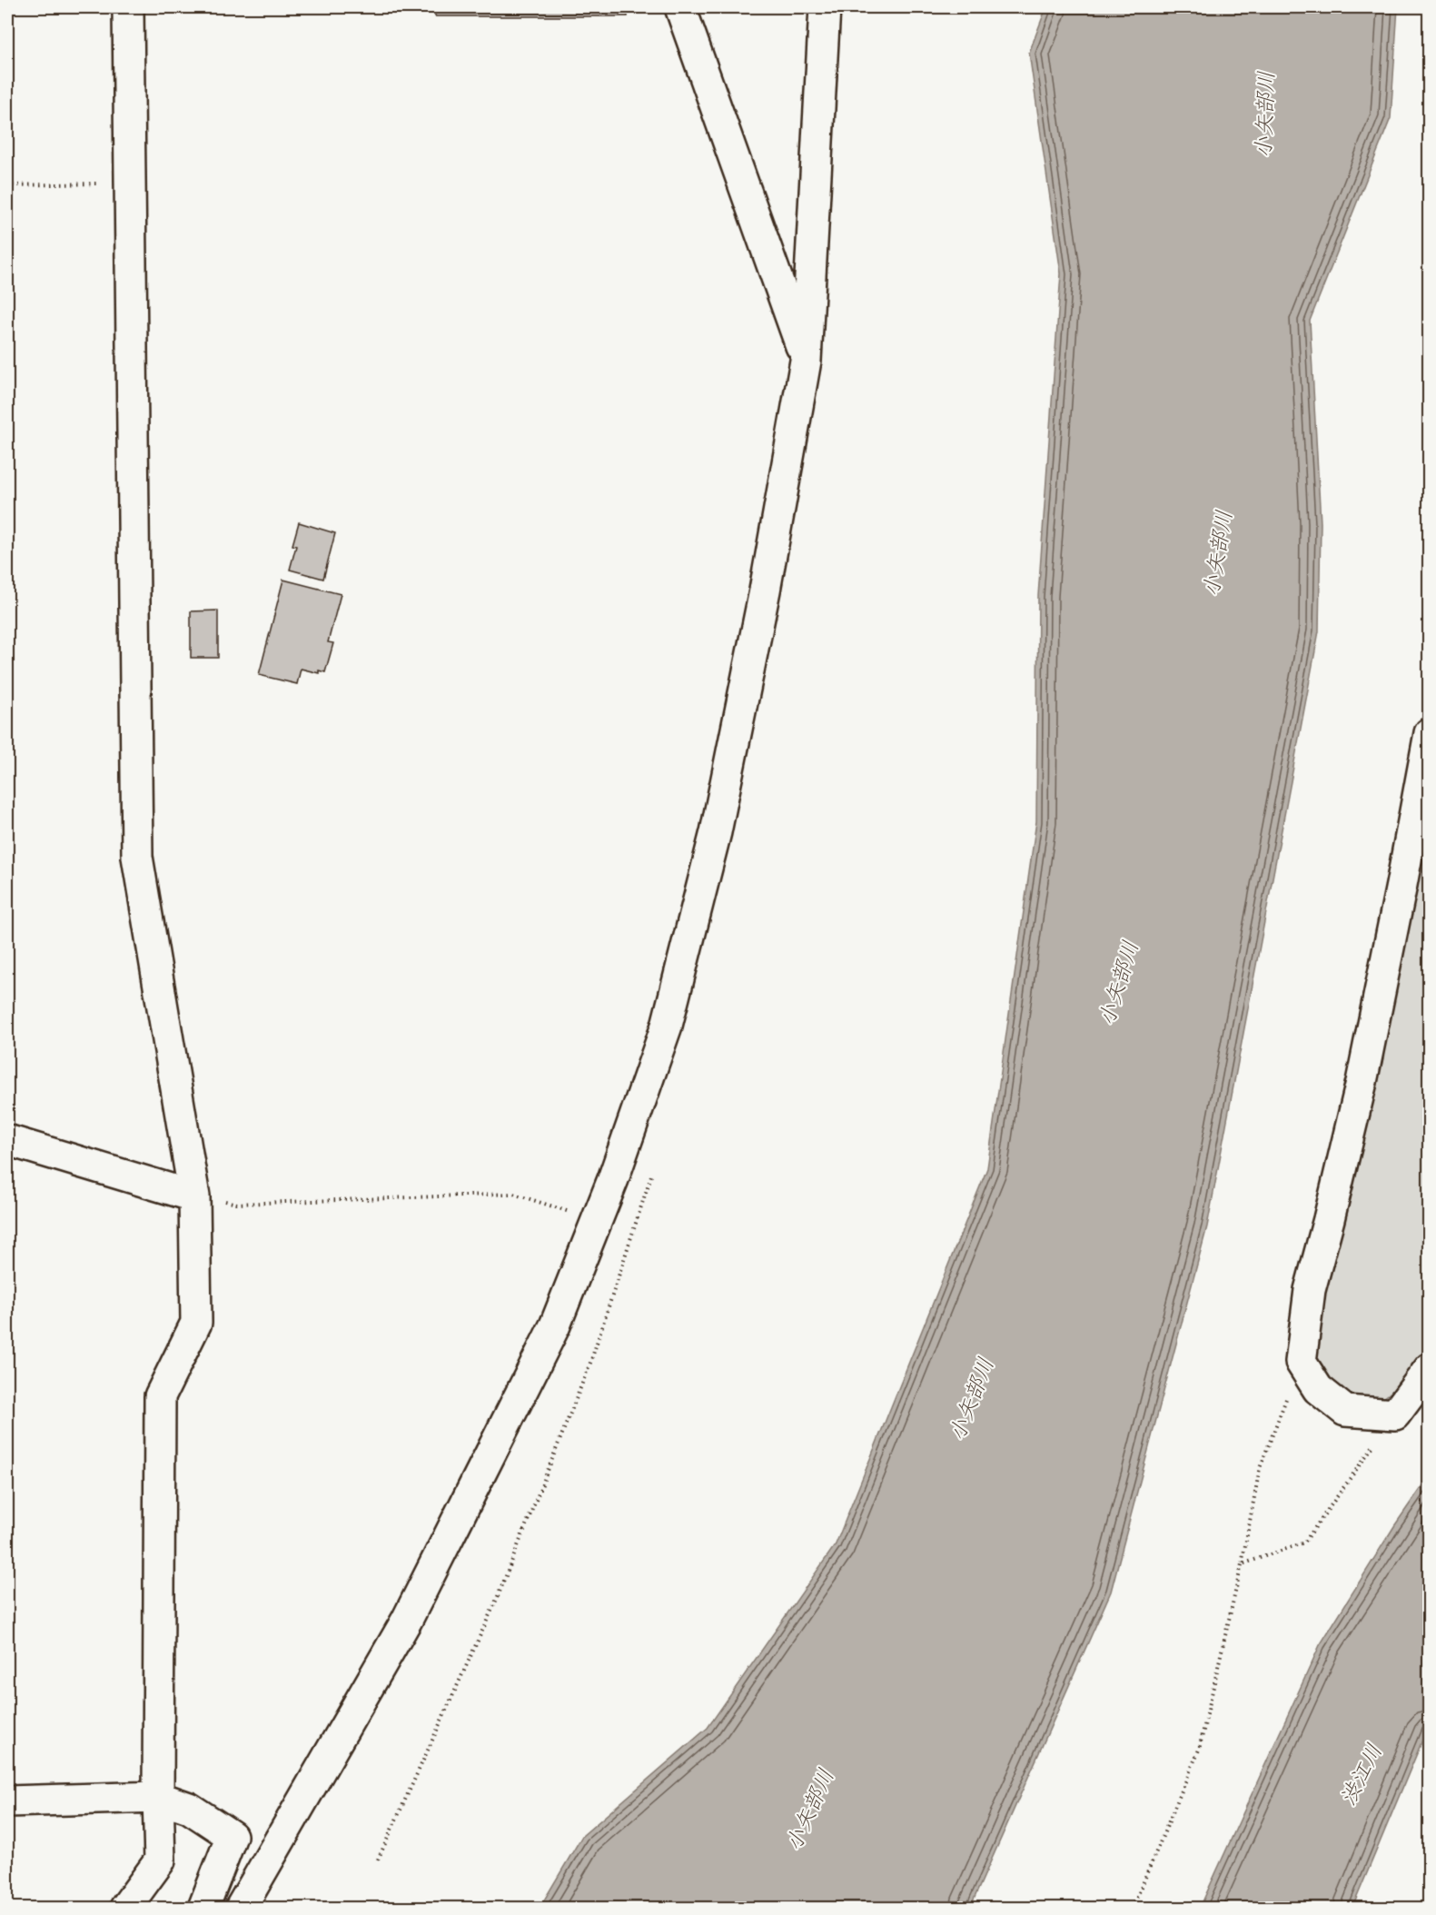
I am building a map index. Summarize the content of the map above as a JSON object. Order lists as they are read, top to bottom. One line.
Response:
{"water":["小矢部川","渋江川"]}
